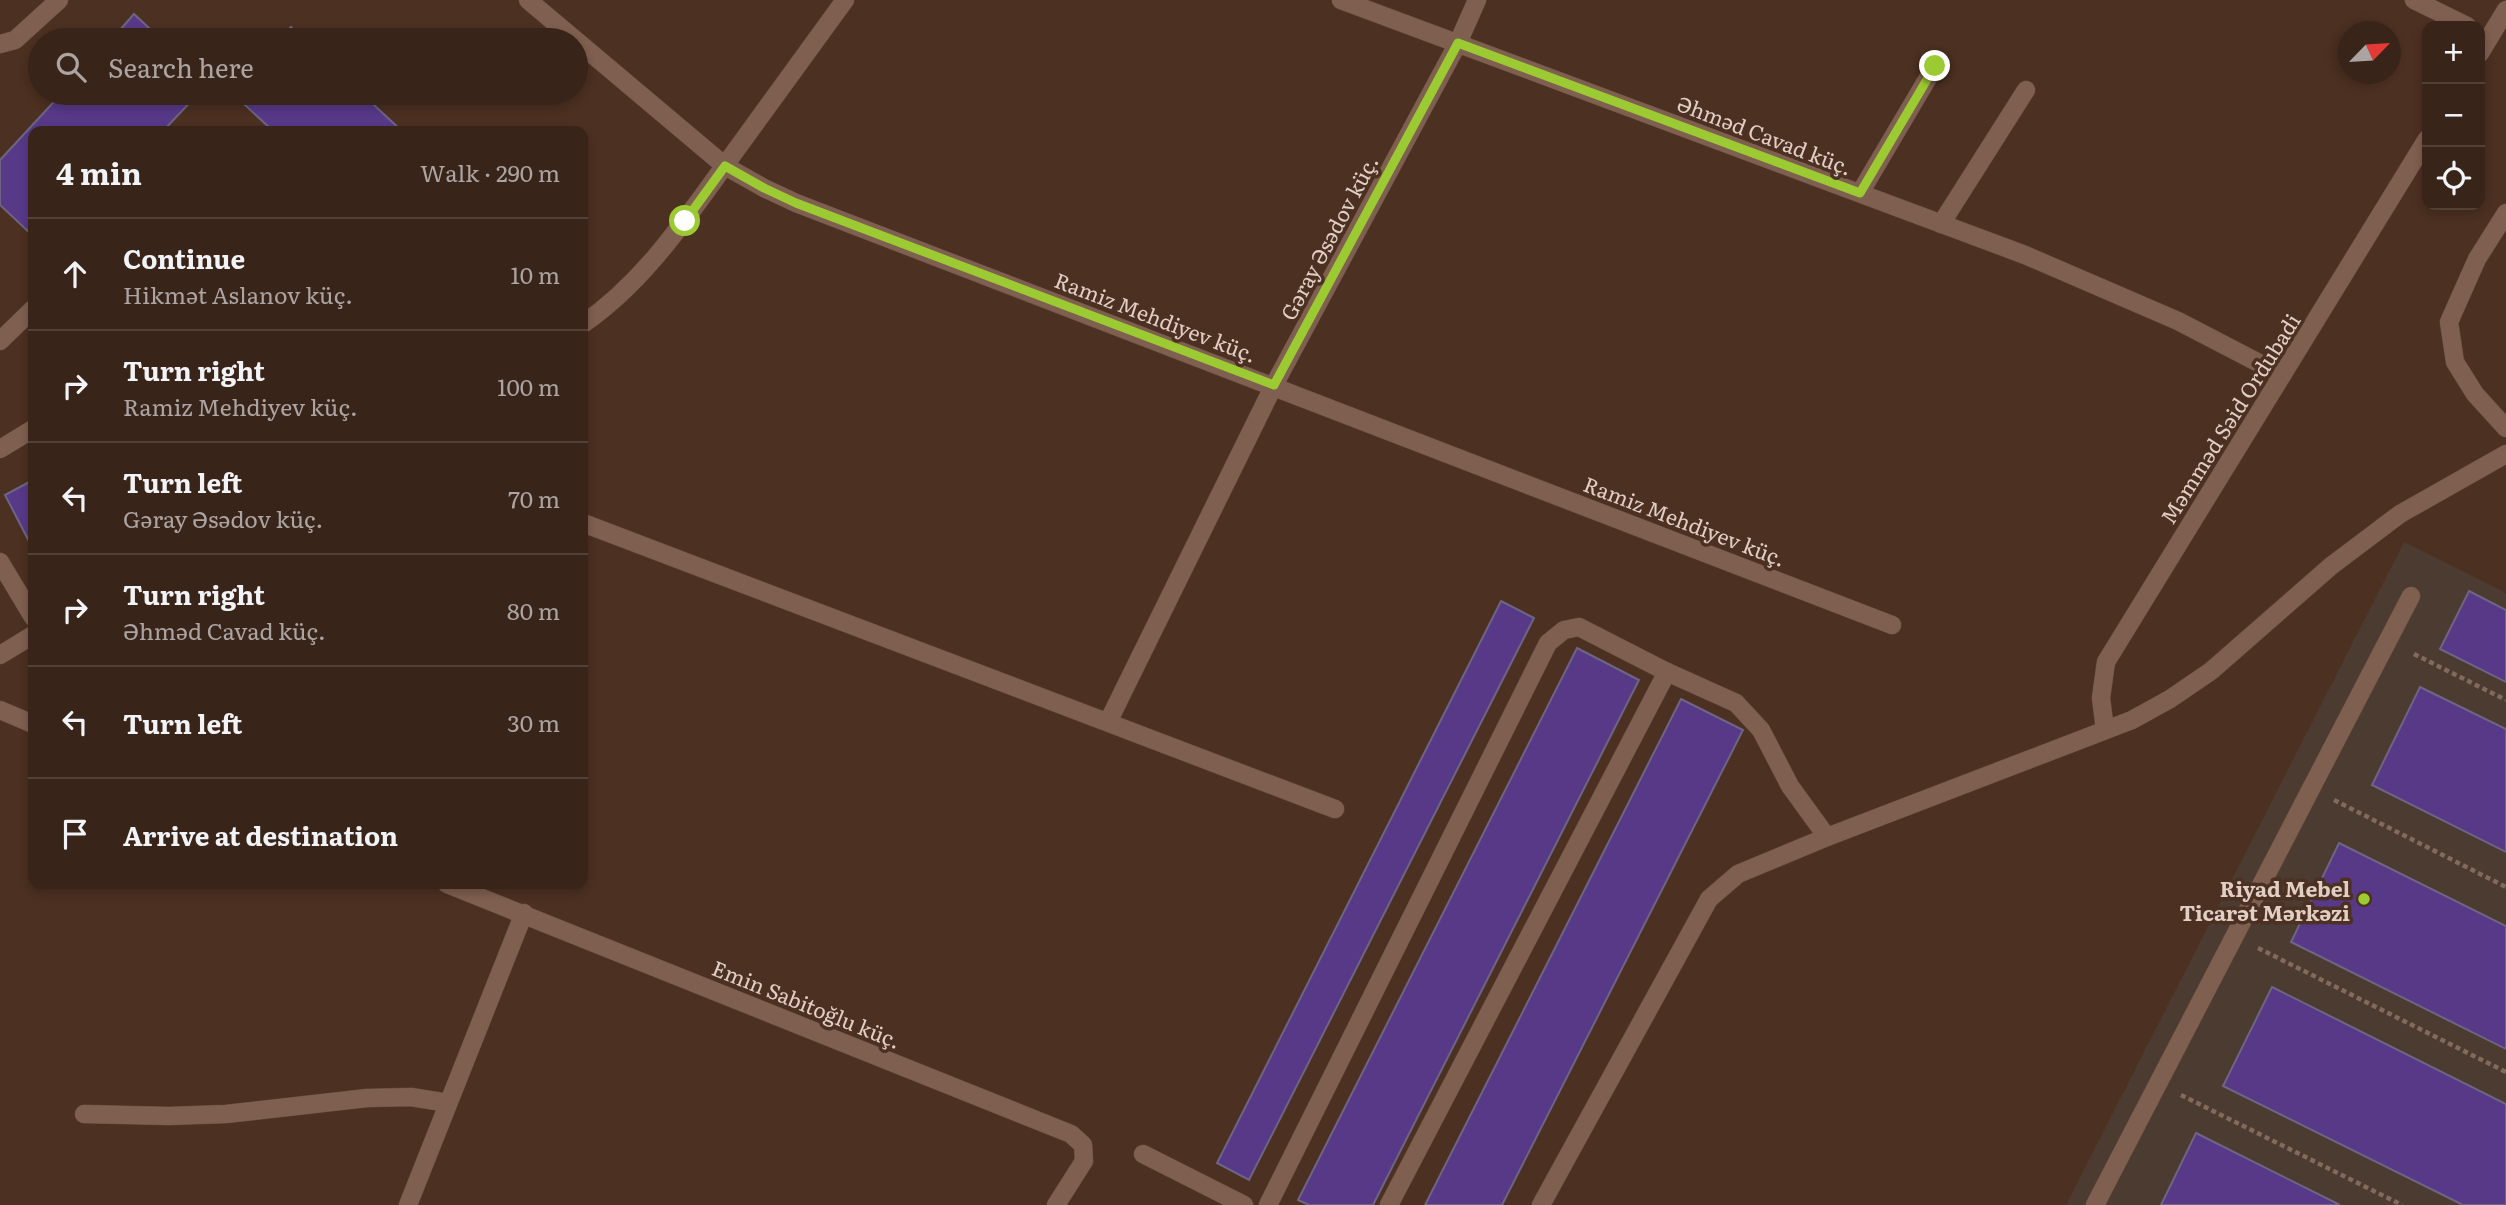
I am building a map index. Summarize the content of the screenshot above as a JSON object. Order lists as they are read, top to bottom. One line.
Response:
{"streets":{"street":["Əhməd Cavad küç.","Gəray Əsədov küç.","Ramiz Mehdiyev küç.","Məmməd Səid Ordubadi","Emin Sabitoğlu küç."]},"crossings":[["Əhməd Cavad küç.","Gəray Əsədov küç."],["Əhməd Cavad küç.","Məmməd Səid Ordubadi"],["Gəray Əsədov küç.","Ramiz Mehdiyev küç."]],"places":["Riyad Mebel Ticarət Mərkəzi"],"north":"top right","page":{"map_buttons":["+","−"],"search":"Search here","heading":["4 min","Walk · 290 m"],"list":[["Continue","Hikmət Aslanov küç.","10 m"],["Turn right","Ramiz Mehdiyev küç.","100 m"],["Turn left","Gəray Əsədov küç.","70 m"],["Turn right","Əhməd Cavad küç.","80 m"],["Turn left","30 m"],"Arrive at destination"]}}
